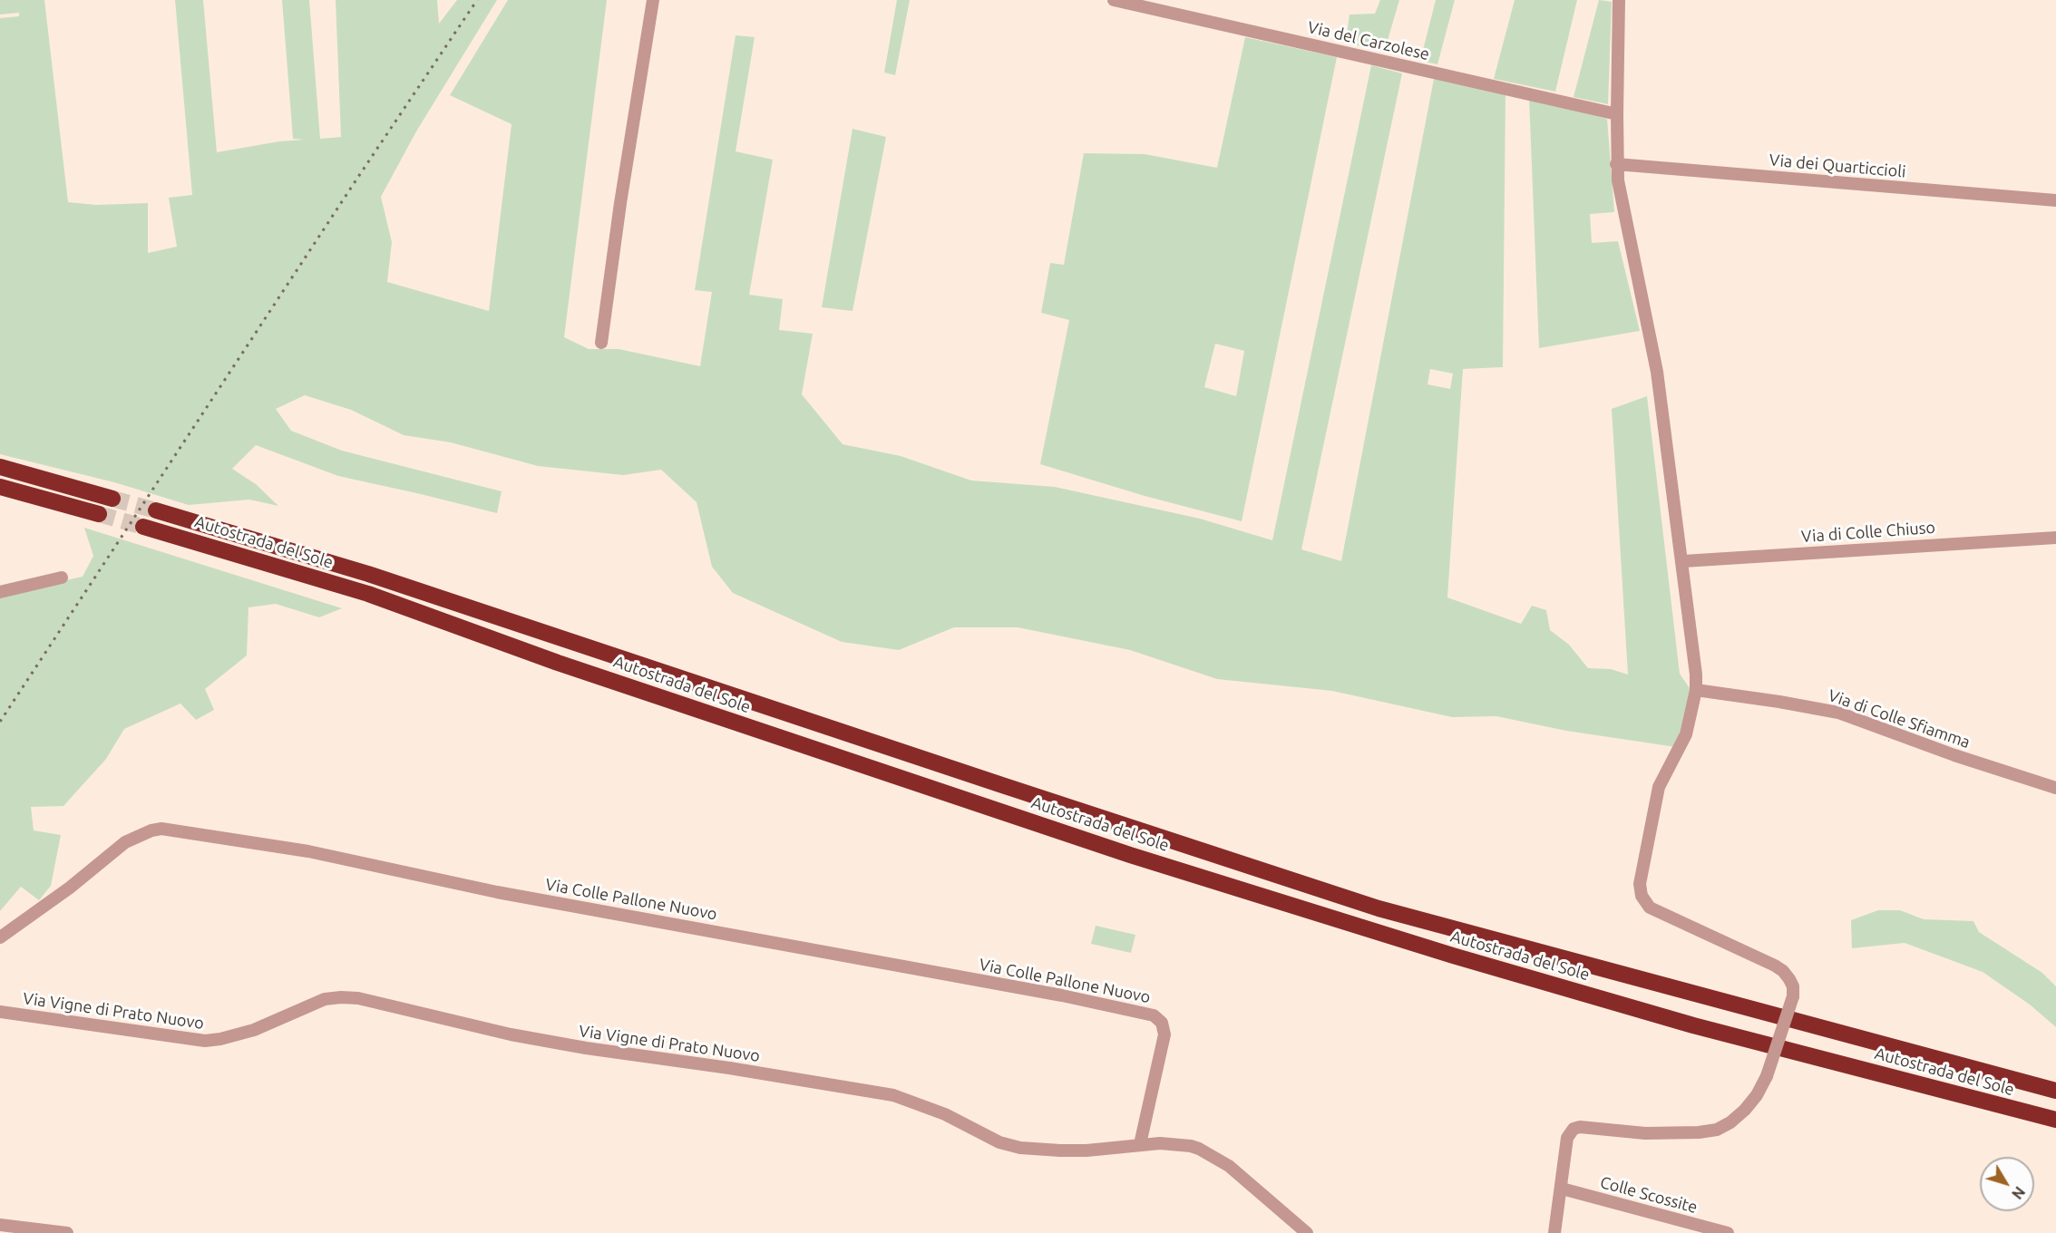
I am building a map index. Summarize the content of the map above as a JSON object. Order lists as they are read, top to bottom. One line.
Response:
{"streets":{"highway":["Autostrada del Sole"],"street":["Via del Carzolese","Via dei Quarticcioli","Via di Colle Chiuso","Via di Colle Sfiamma","Via Colle Pallone Nuovo","Via Vigne di Prato Nuovo","Colle Scossite"]},"crossings":[["Via Colle Pallone Nuovo","Via Vigne di Prato Nuovo"]],"north":"bottom right"}
